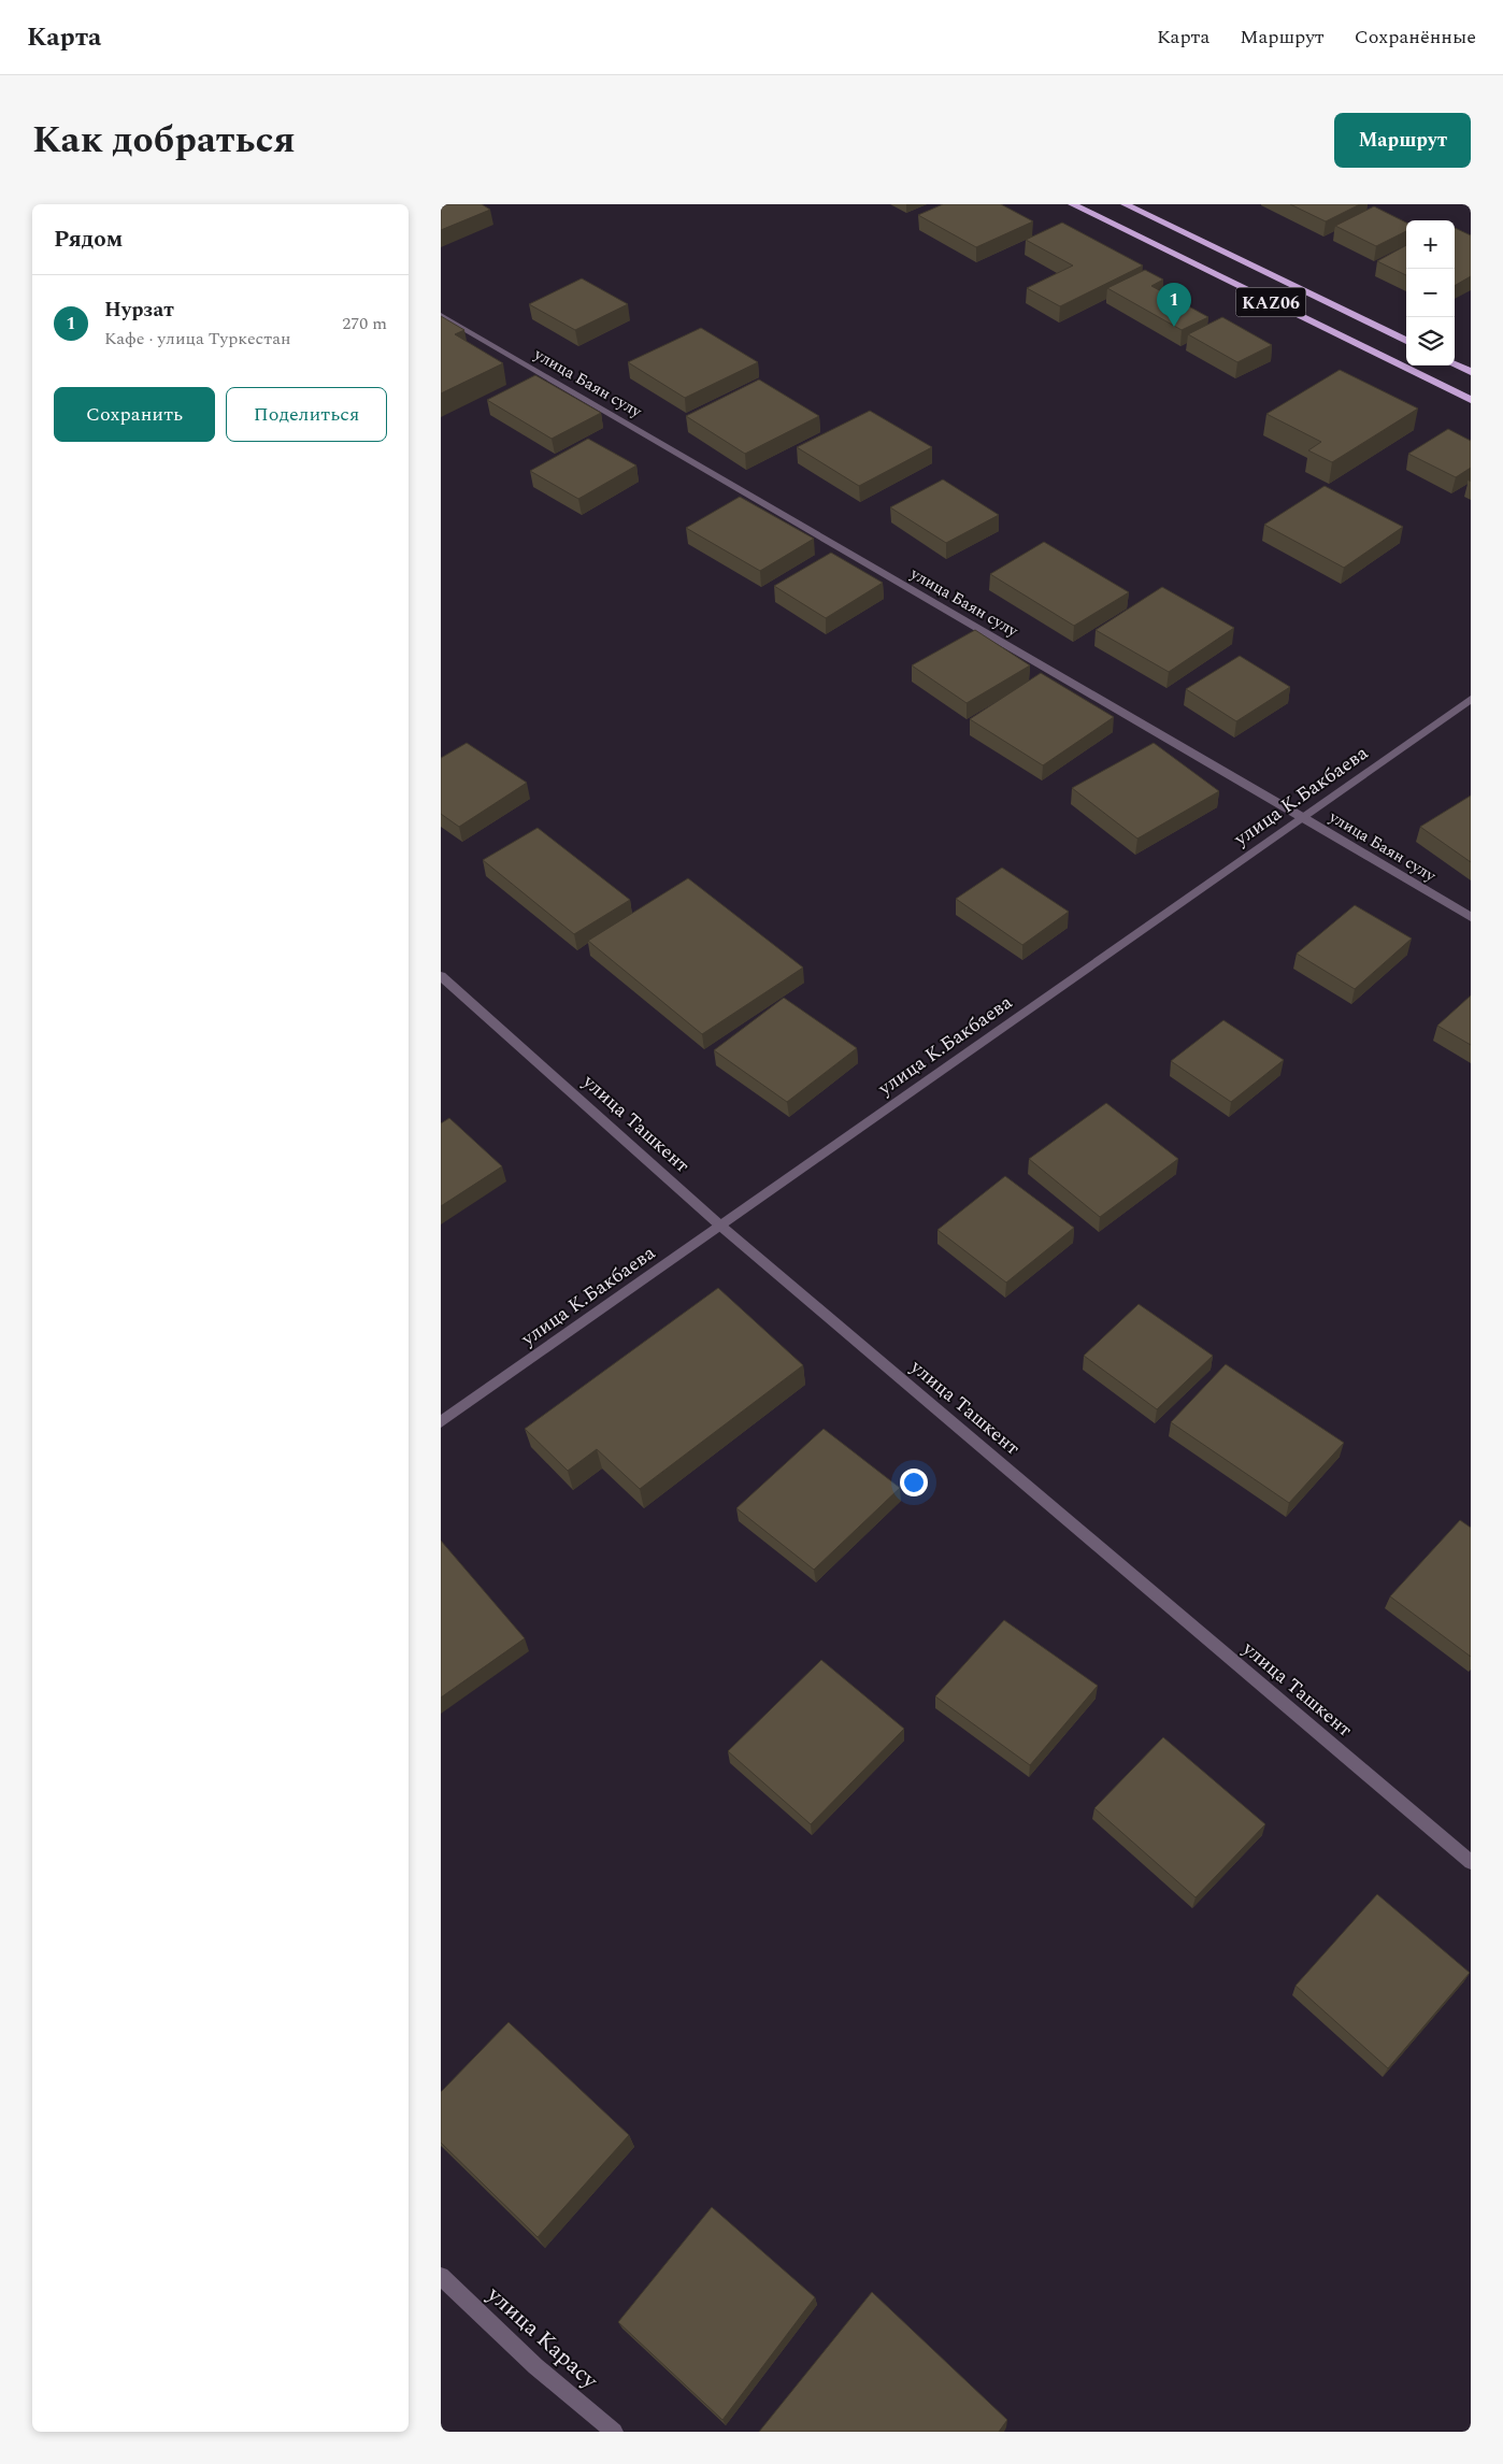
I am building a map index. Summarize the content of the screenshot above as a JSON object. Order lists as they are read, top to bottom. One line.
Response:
{"streets":{"highway":["KАZ06"],"street":["улица Баян сулу","улица К.Бакбаева","улица Ташкент","улица Карасу"]},"crossings":[["улица Баян сулу","улица К.Бакбаева"],["улица К.Бакбаева","улица Ташкент"]],"page":{"header":"Карта","nav":["Карта","Маршрут","Сохранённые"],"title":"Как добраться","buttons":["Маршрут",["Сохранить","Поделиться"]],"heading":"Рядом","map_buttons":["+","−"],"list":[{"mark":"1","name":"Нурзат","note":"Кафе · улица Туркестан","value":"270 m"}],"pins":"1"}}
